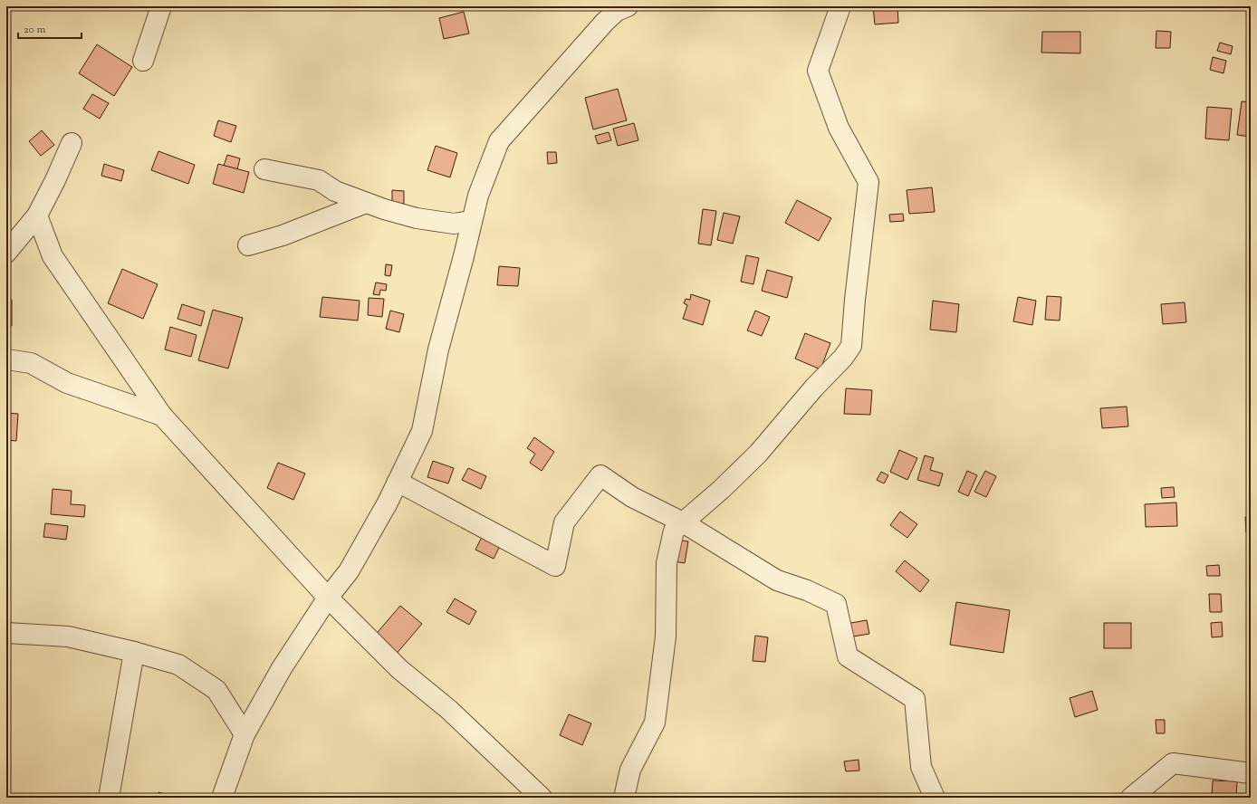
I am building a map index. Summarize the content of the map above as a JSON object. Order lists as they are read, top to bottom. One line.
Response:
{"scale_bar":"20 m"}
